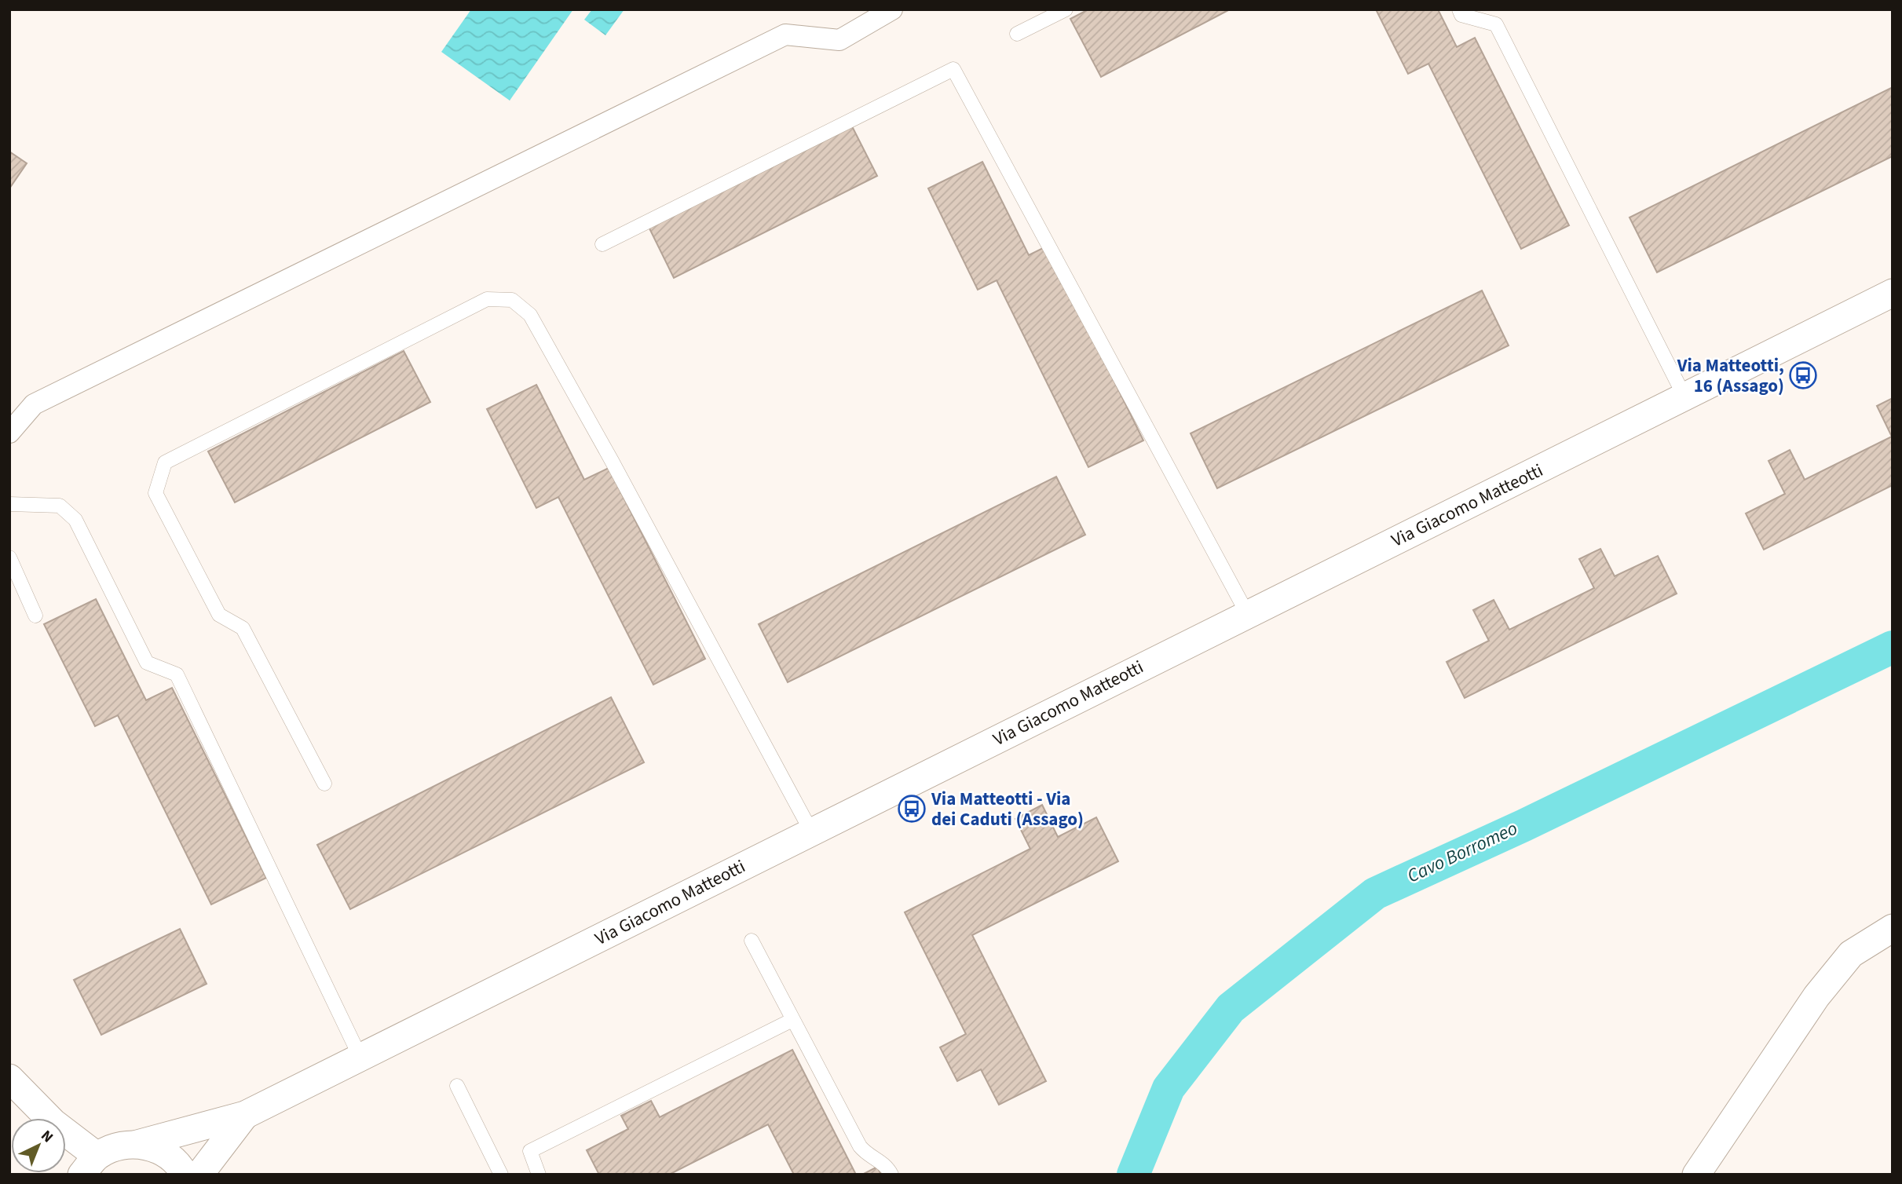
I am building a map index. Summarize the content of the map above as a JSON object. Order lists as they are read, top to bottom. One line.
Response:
{"streets":{"street":["Via Giacomo Matteotti"]},"water":["Cavo Borromeo"],"places":{"bus stop":["Via Matteotti, 16 (Assago)","Via Matteotti - Via dei Caduti (Assago)"]},"north":"top right"}
